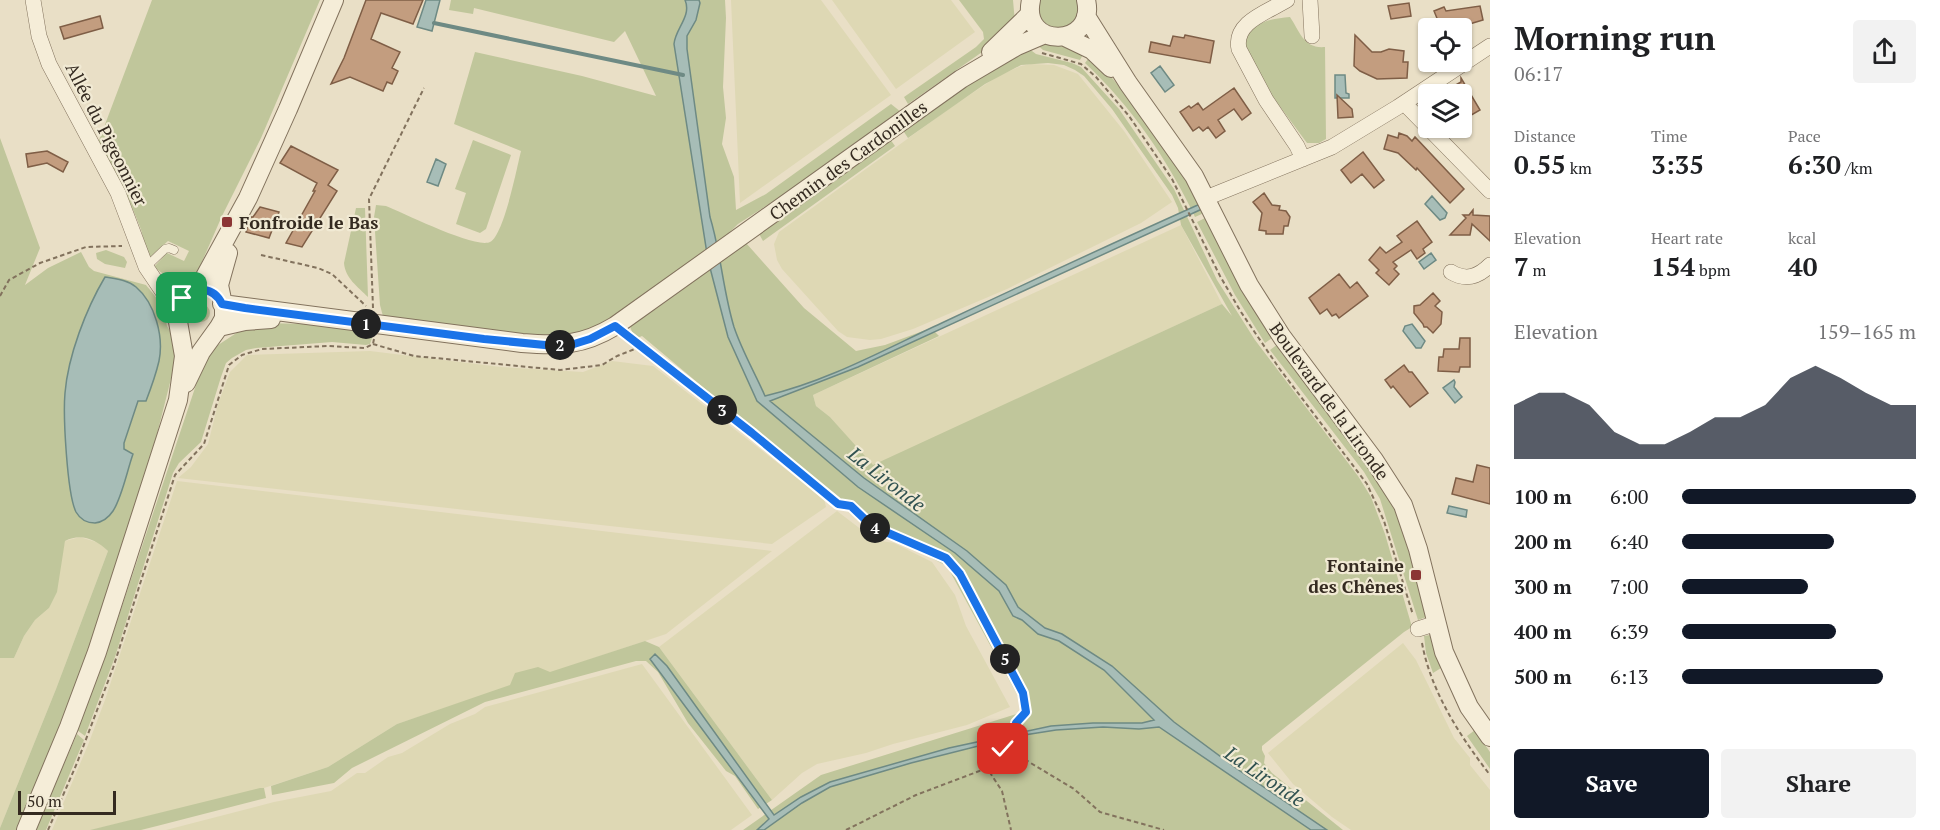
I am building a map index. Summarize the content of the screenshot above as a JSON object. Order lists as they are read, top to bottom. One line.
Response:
{"streets":{"street":["Allée du Pigeonnier","Chemin des Cardonilles","Boulevard de la Lironde"]},"crossings":[["Chemin des Cardonilles","Boulevard de la Lironde"]],"water":["La Lironde"],"places":{"transit":["Fonfroide le Bas","Fontaine des Chênes"]},"scale_bar":"50 m","page":{"heading":["Morning run","06:17"],"stats":[["Distance","0.55 km"],["Time","3:35"],["Pace","6:30 /km"],["Elevation","7 m"],["Heart rate","154 bpm"],["kcal","40"]],"chart":["Elevation","159–165 m"],"pins":["1","2","3","4","5"],"list":[{"name":"100 m","note":"6:00"},{"name":"200 m","note":"6:40"},{"name":"300 m","note":"7:00"},{"name":"400 m","note":"6:39"},{"name":"500 m","note":"6:13"}],"buttons":["Save","Share"],"scale":"50 m"}}
